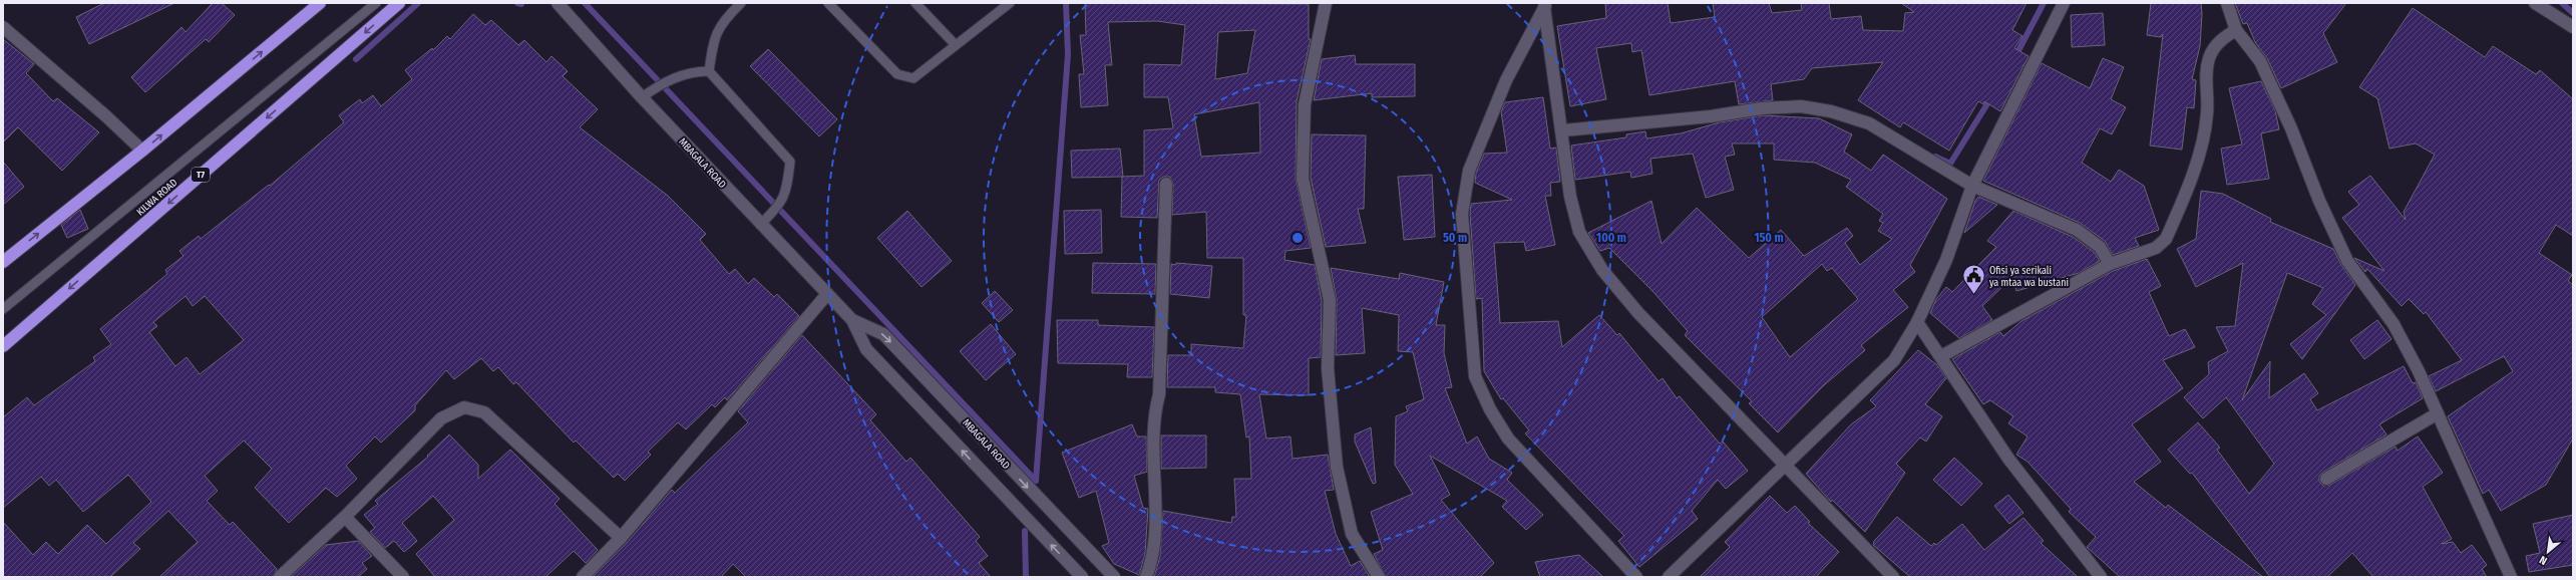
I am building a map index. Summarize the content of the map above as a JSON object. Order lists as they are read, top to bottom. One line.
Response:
{"streets":{"highway":["T7","KILWA ROAD"],"street":["MBAGALA ROAD"]},"places":{"public building":["Ofisi ya serikali ya mtaa wa bustani"]},"north":"bottom left","rings":["50 m","100 m","150 m"]}
